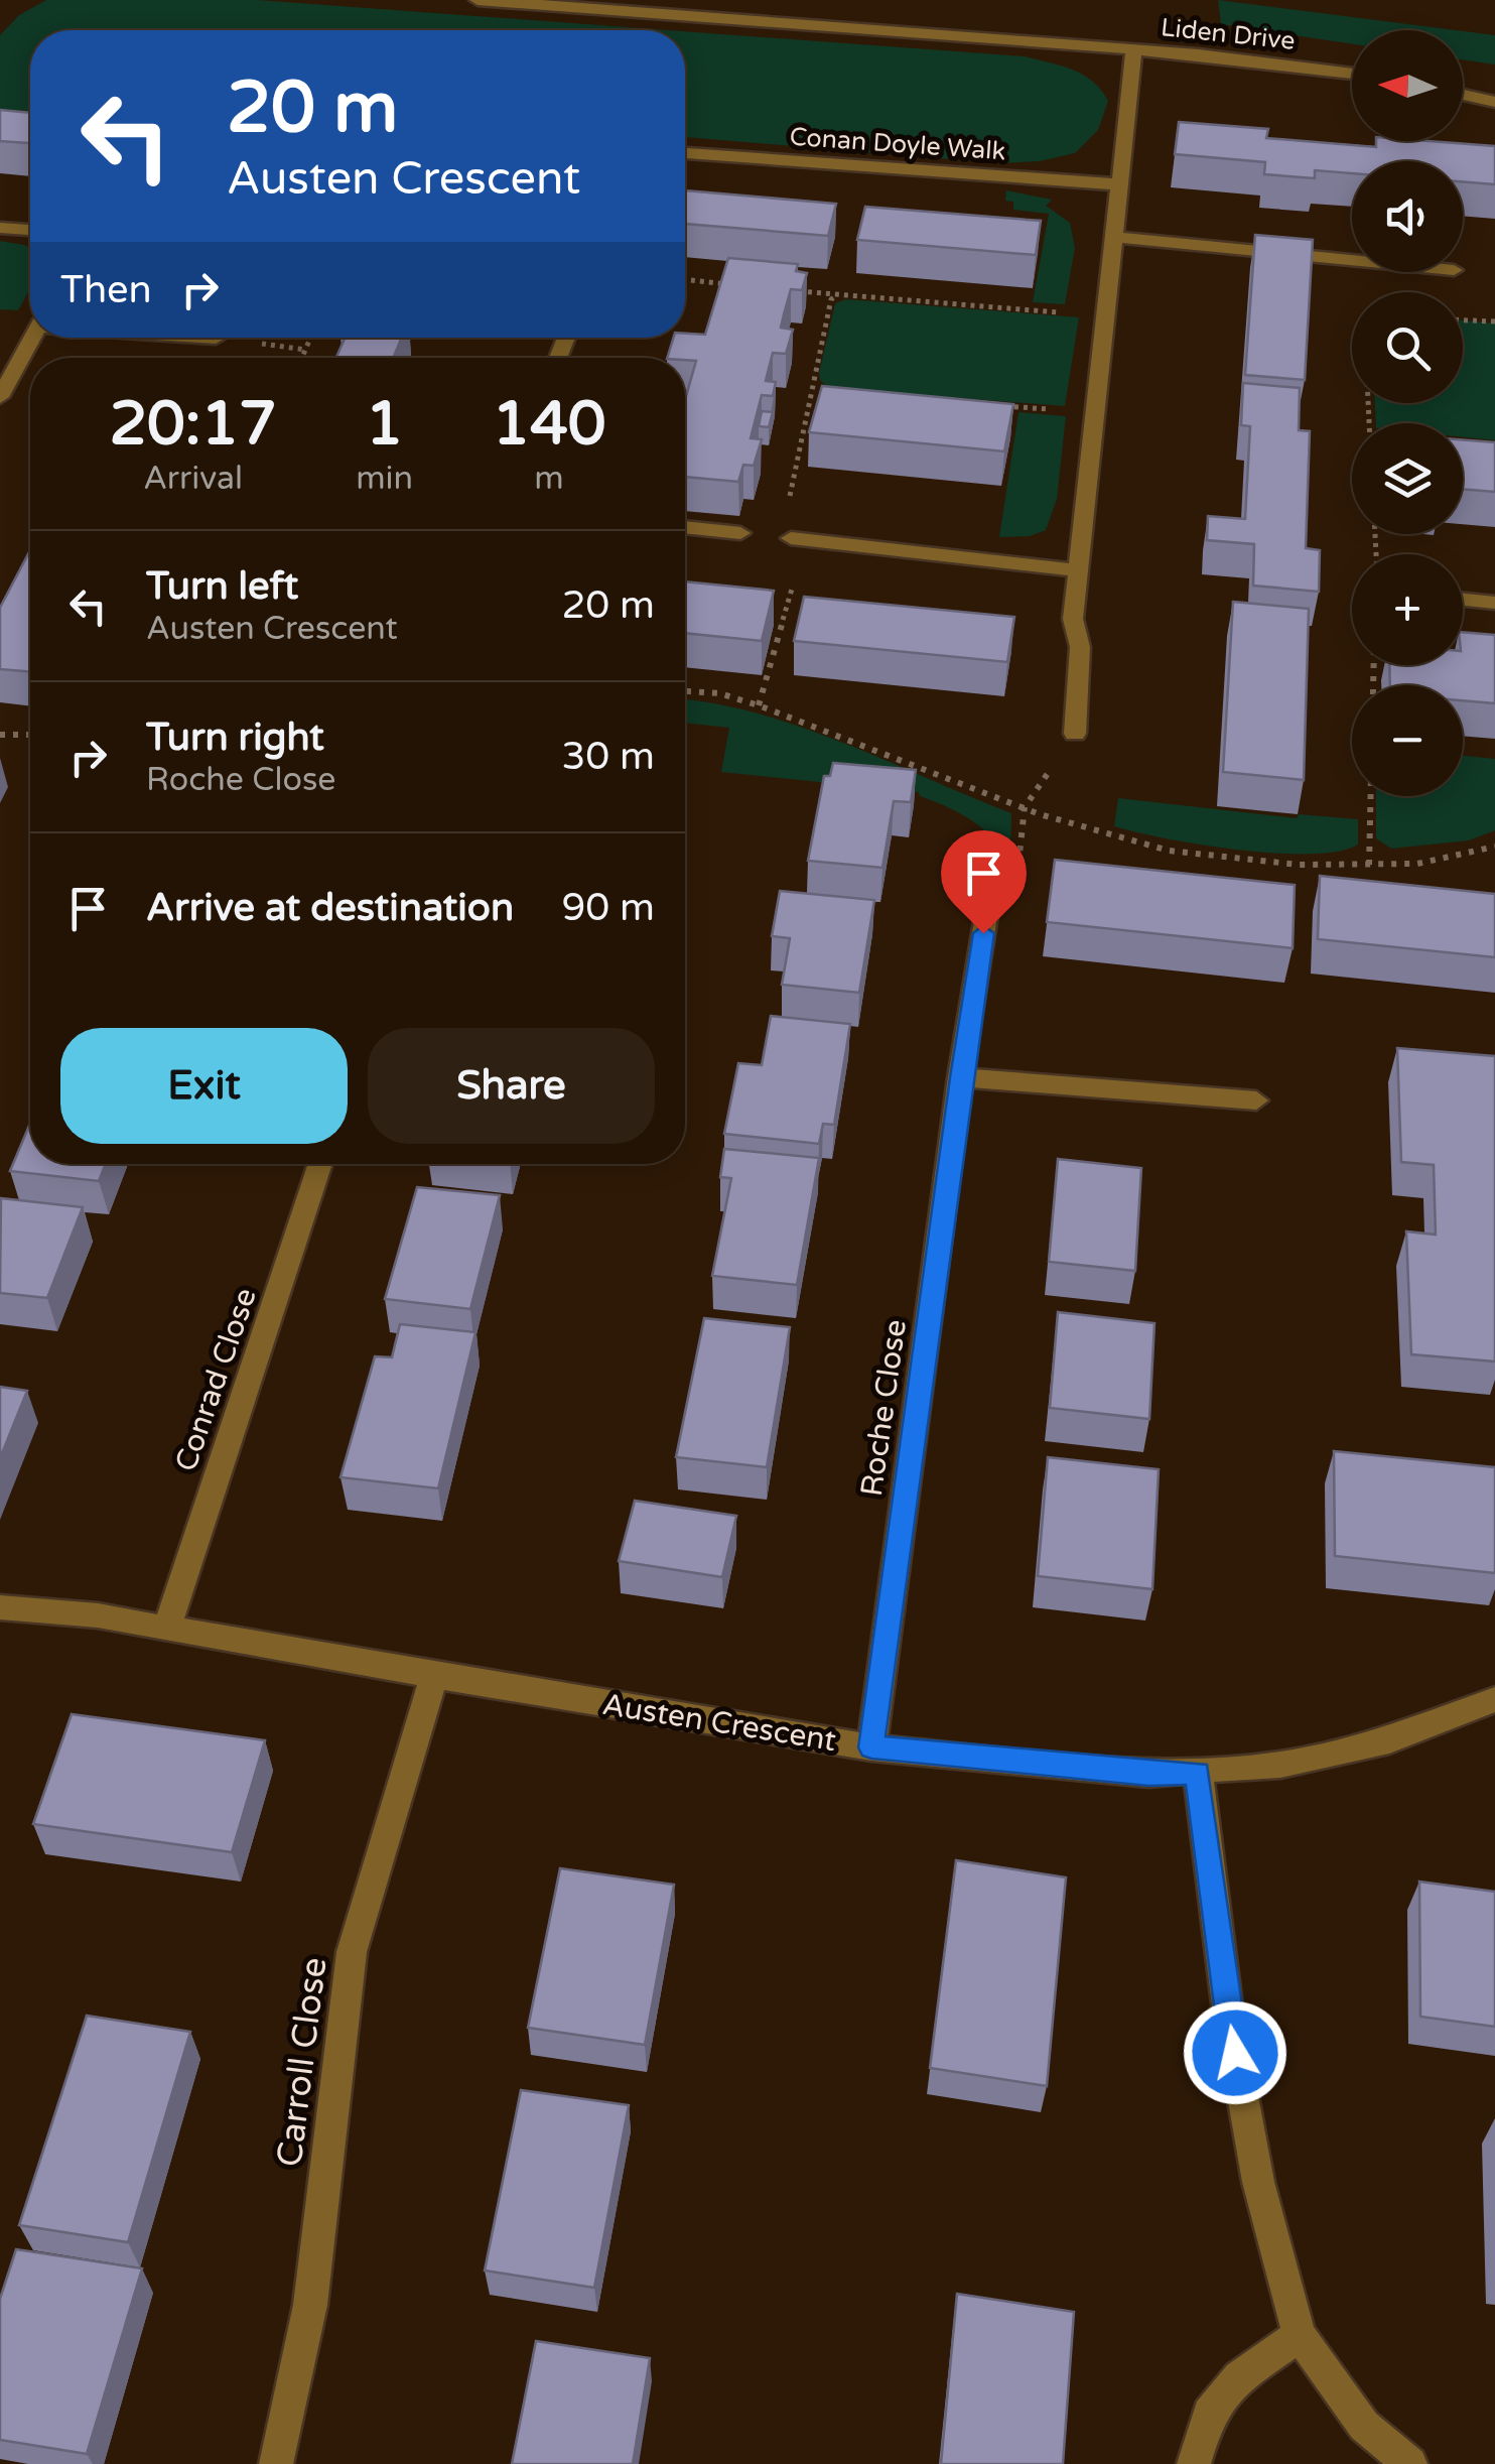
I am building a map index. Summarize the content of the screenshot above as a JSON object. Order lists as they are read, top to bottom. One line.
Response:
{"streets":{"street":["Liden Drive","Conan Doyle Walk","Conrad Close","Roche Close","Austen Crescent","Carroll Close"]},"crossings":[["Conrad Close","Austen Crescent"],["Roche Close","Austen Crescent"],["Austen Crescent","Carroll Close"]],"north":"left","page":{"map_buttons":["+","−"],"turn":["20 m","Austen Crescent"],"then":"Then","eta":["20:17","Arrival","1","min","140","m"],"list":[{"name":"Turn left","note":"Austen Crescent","value":"20 m"},{"name":"Turn right","note":"Roche Close","value":"30 m"},{"name":"Arrive at destination","value":"90 m"}],"buttons":["Exit","Share"]}}
